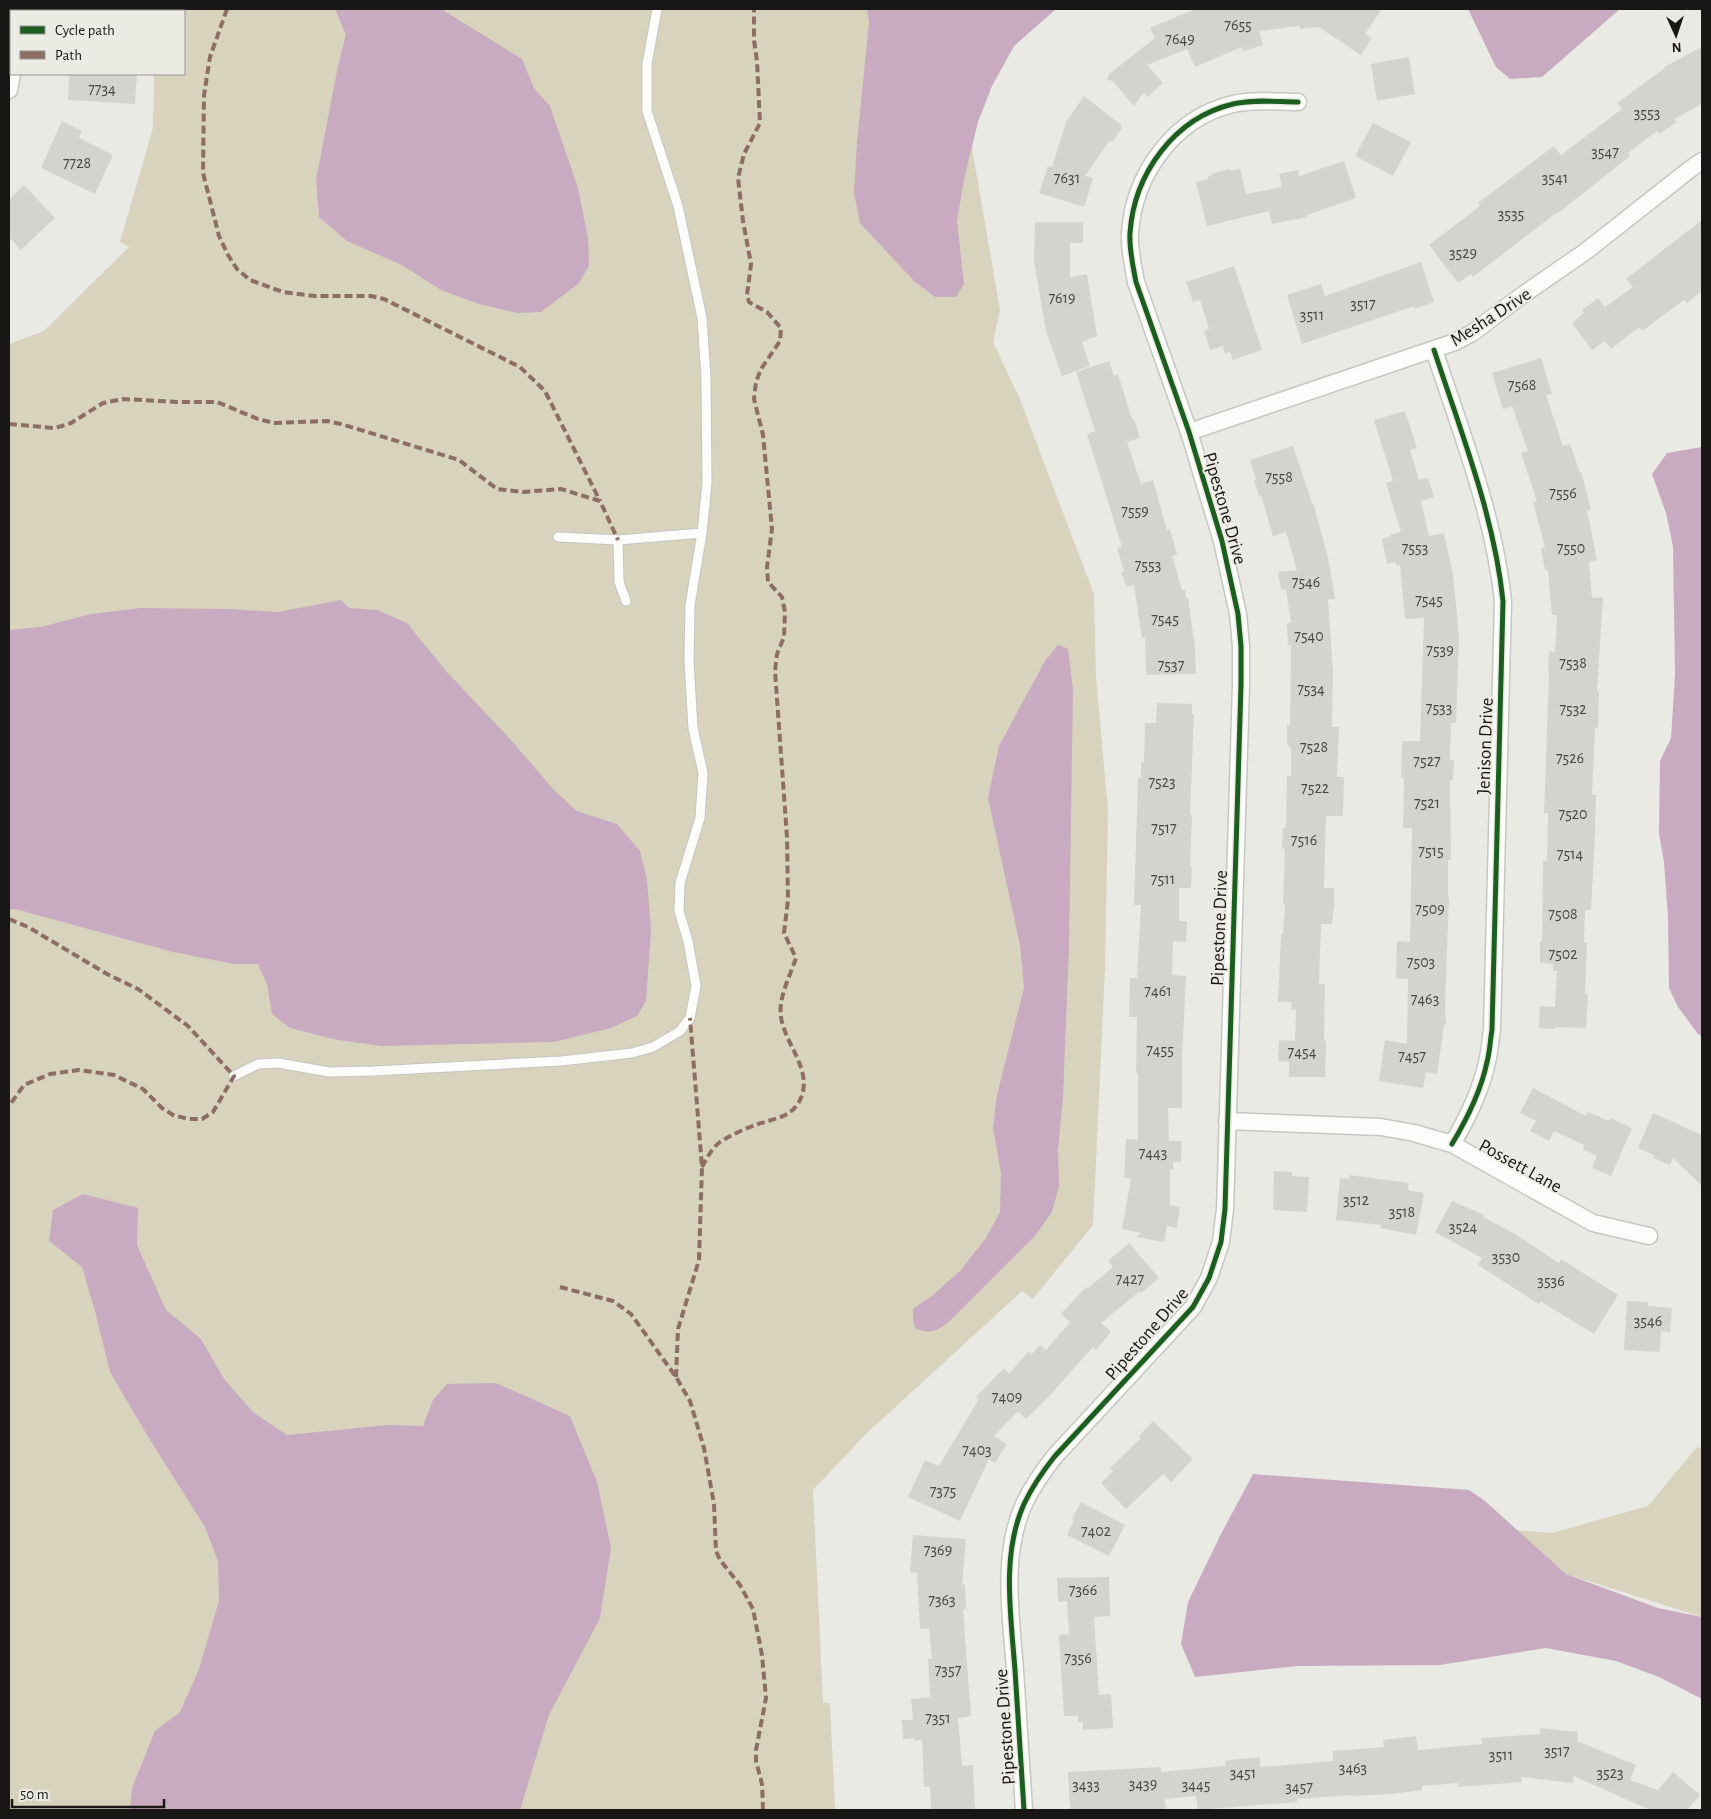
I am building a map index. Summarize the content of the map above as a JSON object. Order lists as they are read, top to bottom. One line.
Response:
{"streets":{"street":["Mesha Drive","Pipestone Drive","Jenison Drive","Possett Lane"]},"crossings":[["Mesha Drive","Pipestone Drive"],["Mesha Drive","Jenison Drive"],["Pipestone Drive","Possett Lane"],["Jenison Drive","Possett Lane"]],"house_numbers":["7655","7649","7734","3553","3547","7728","7631","3541","3535","3529","7619","3517","3511","7568","7558","7556","7559","7553","7550","7553","7546","7545","7545","7540","7539","7538","7537","7534","7533","7532","7528","7526","7527","7523","7522","7521","7520","7517","7516","7515","7514","7511","7509","7508","7502","7503","7461","7463","7455","7454","7457","7443","3512","3518","3524","3530","7427","3536","3546","7409","7403","7375","7402","7369","7366","7363","7356","7357","7351","3517","3511","3463","3451","3523","3439","3433","3445","3457"],"legend":["Cycle path","Path"],"scale_bar":"50 m","north":"bottom"}
